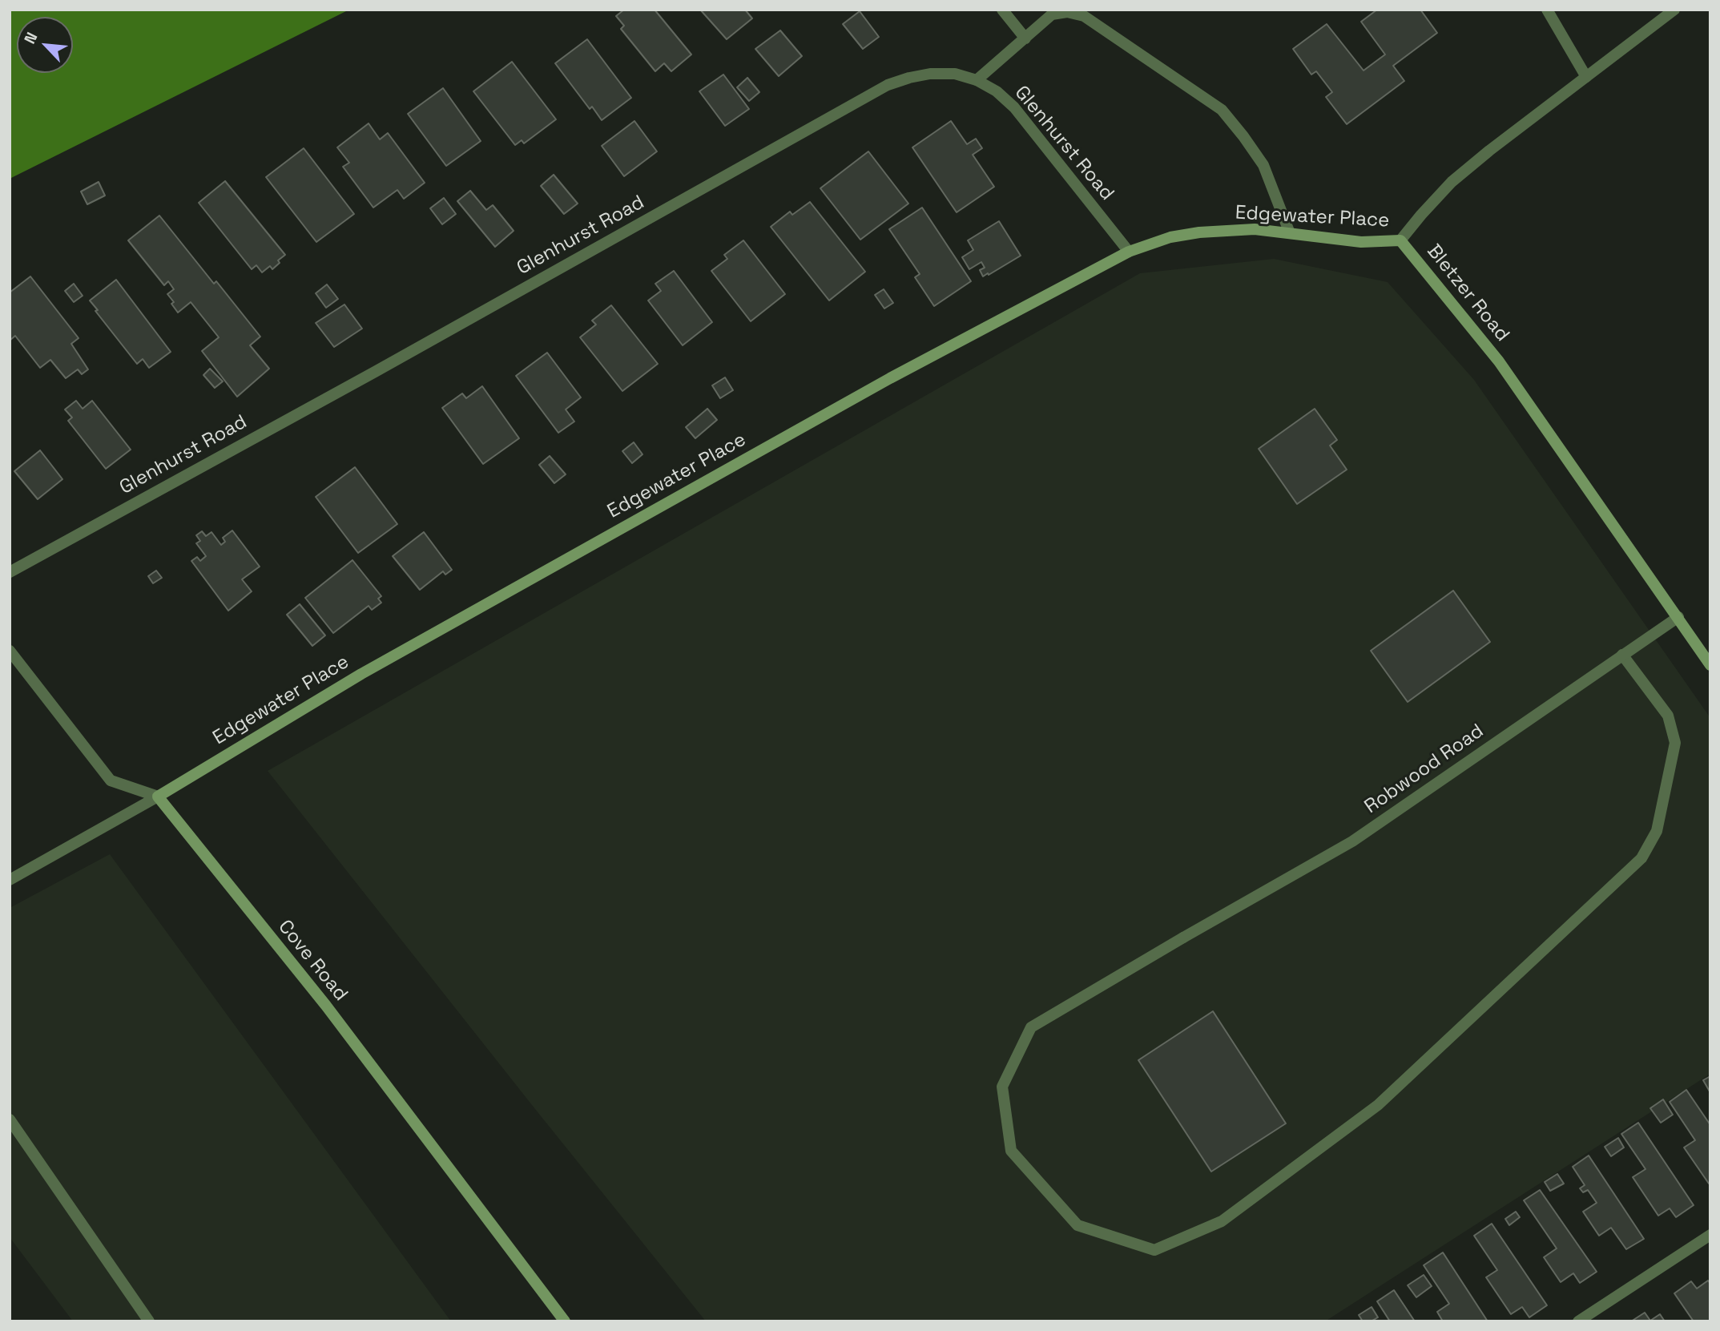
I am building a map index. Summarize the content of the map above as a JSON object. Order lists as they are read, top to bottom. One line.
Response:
{"streets":{"street":["Glenhurst Road","Edgewater Place","Bletzer Road","Robwood Road","Cove Road"]},"crossings":[["Glenhurst Road","Edgewater Place"],["Edgewater Place","Bletzer Road"],["Edgewater Place","Cove Road"],["Bletzer Road","Robwood Road"]],"north":"top left"}
